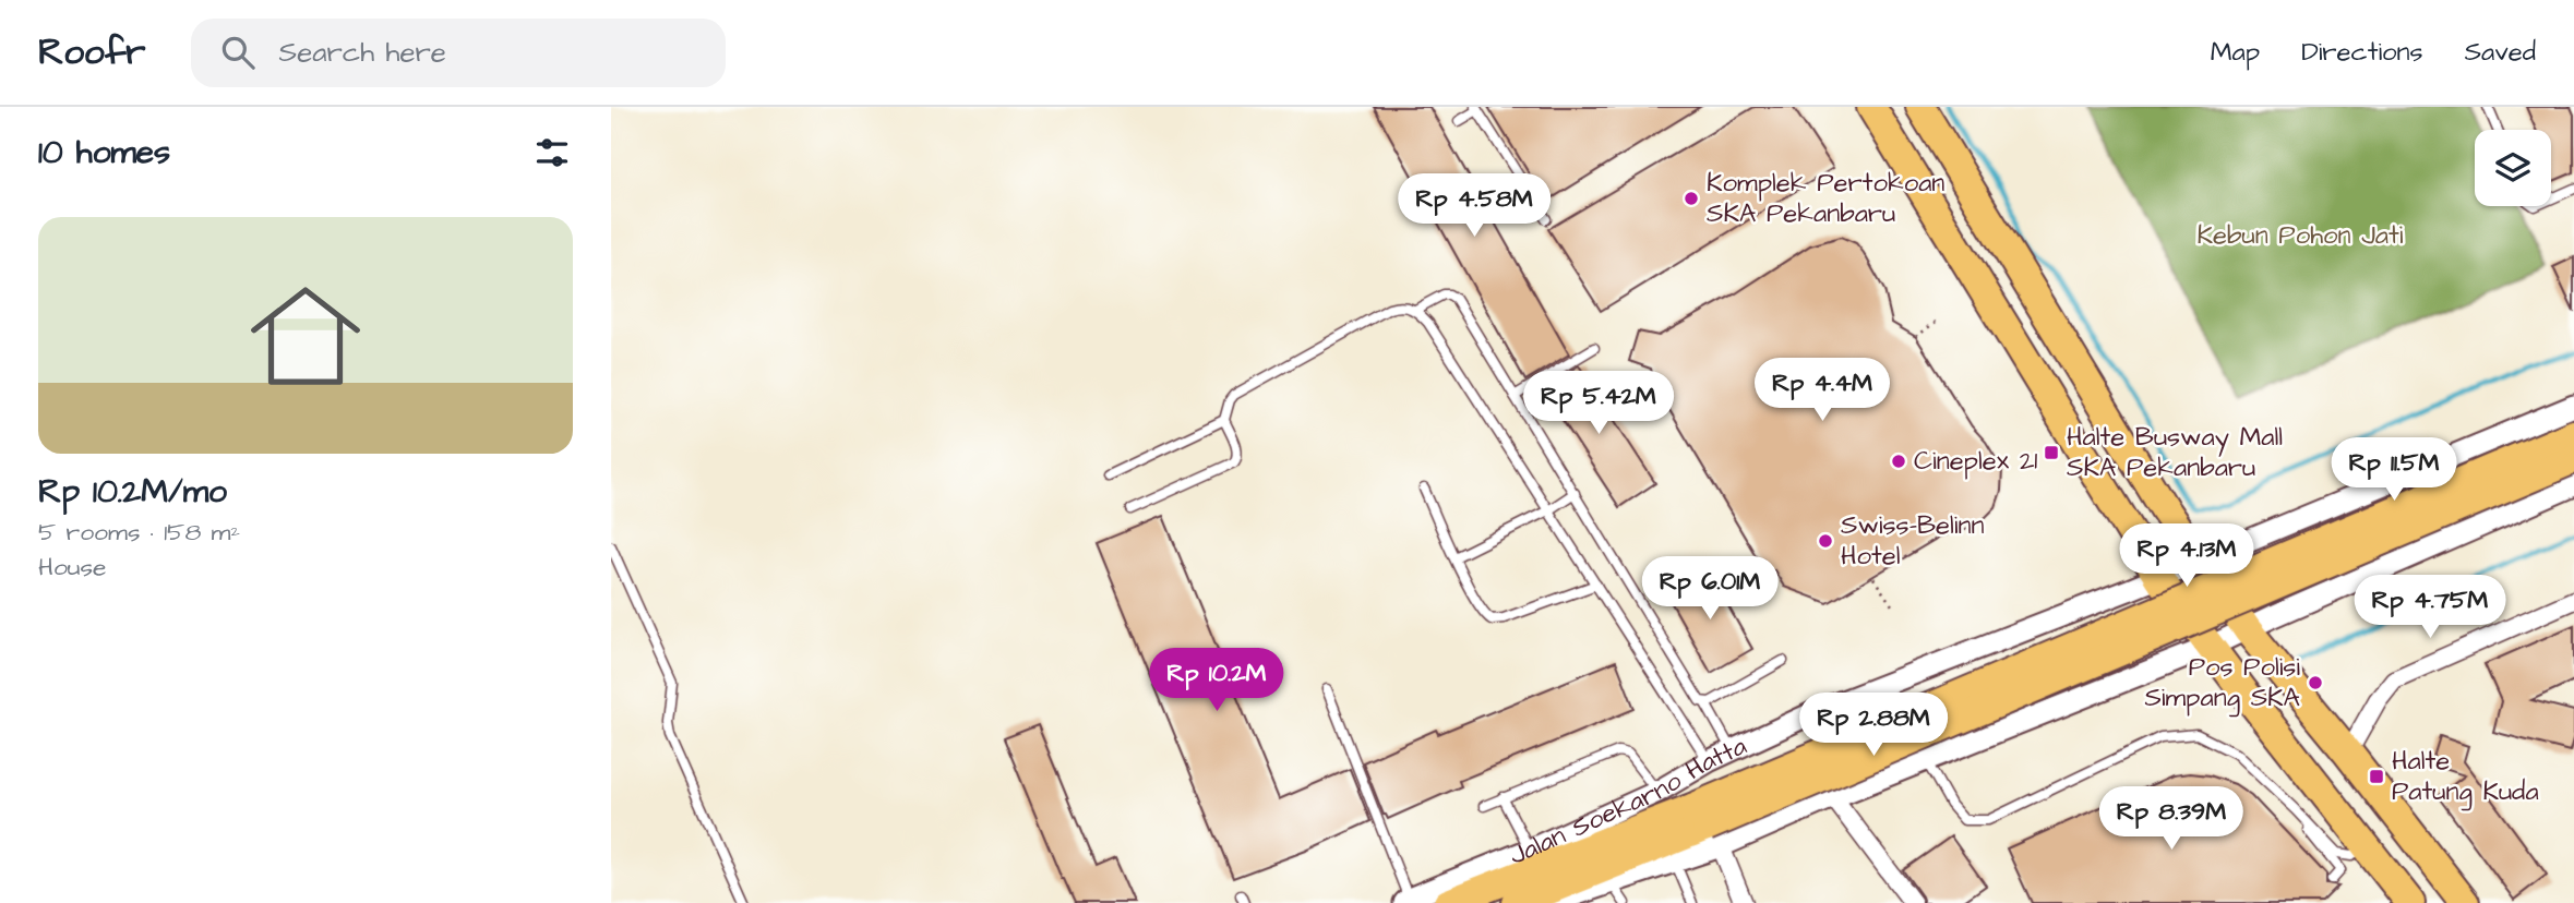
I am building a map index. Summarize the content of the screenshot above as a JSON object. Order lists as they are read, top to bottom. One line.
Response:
{"streets":{"main road":["Jalan Soekarno Hatta"]},"parks":["Kebun Pohon Jati"],"places":{"other":["Komplek Pertokoan SKA Pekanbaru","Cineplex 21","Swiss-Belinn Hotel","Pos Polisi Simpang SKA"],"transit":["Halte Busway Mall SKA Pekanbaru","Halte Patung Kuda"]},"page":{"header":"Roofr","search":"Search here","nav":["Map","Directions","Saved"],"heading":"10 homes","price":["Rp 4.58M","Rp 4.4M","Rp 5.42M","Rp 11.5M","Rp 4.13M","Rp 6.01M","Rp 4.75M","Rp 10.2M","Rp 2.88M","Rp 8.39M"],"list":[{"name":"Rp 10.2M/mo","note":"5 rooms · 158 m² · House"}]}}
